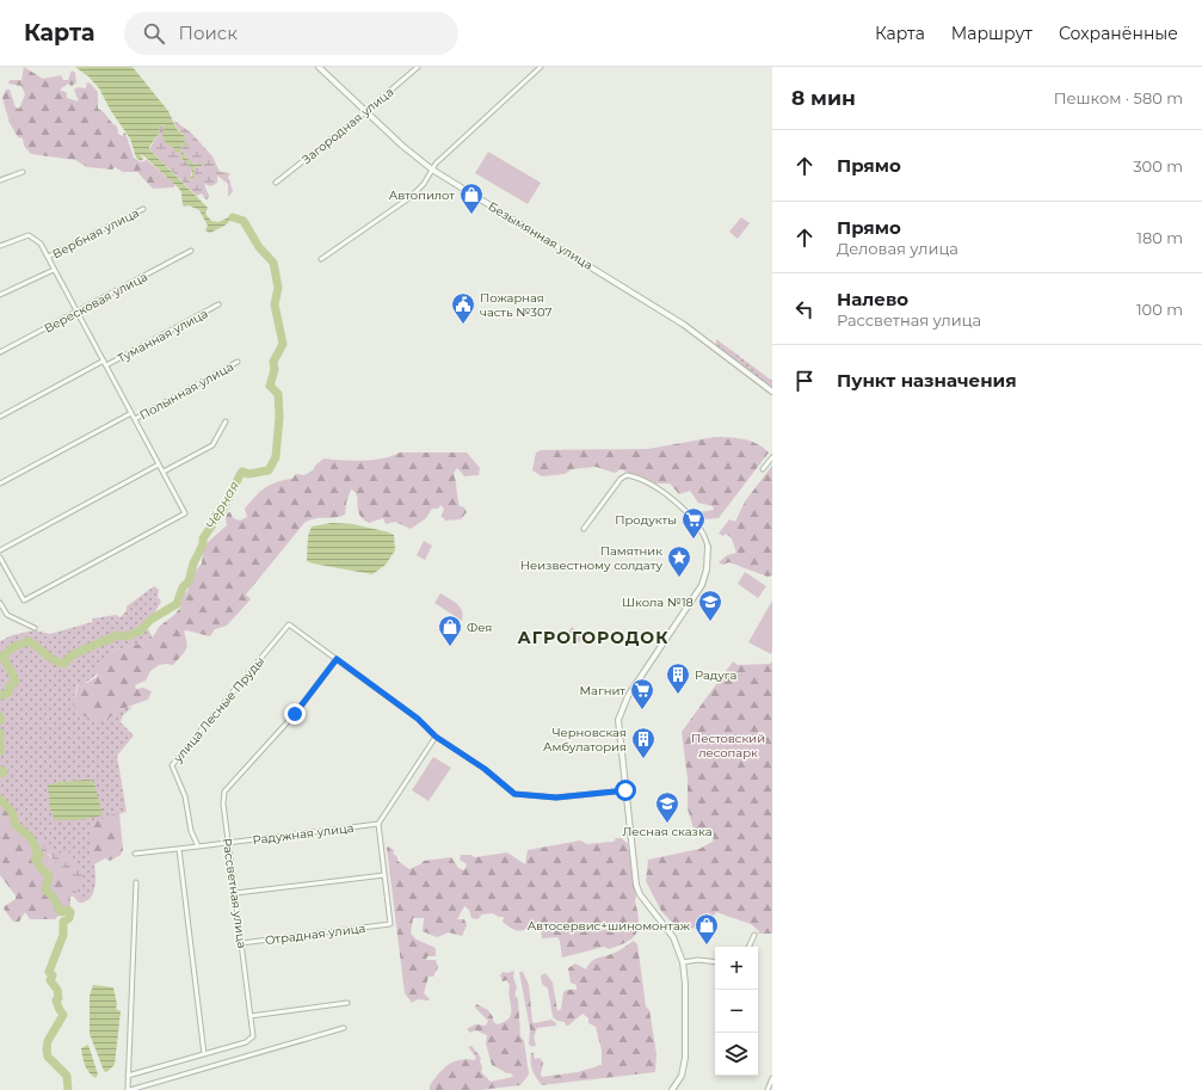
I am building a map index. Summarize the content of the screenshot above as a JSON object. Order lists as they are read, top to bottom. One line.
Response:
{"streets":{"street":["Загородная улица","Вербная улица","Безымянная улица","Вересковая улица","Туманная улица","Полынная улица","улица Лесные Пруды","Радужная улица","Рассветная улица","Отрадная улица"]},"crossings":[["Загородная улица","Безымянная улица"],["улица Лесные Пруды","Радужная улица"],["улица Лесные Пруды","Рассветная улица"],["Радужная улица","Рассветная улица"],["Рассветная улица","Отрадная улица"]],"districts":["АГРОГОРОДОК"],"water":["Чёрная"],"parks":["Пестовский лесопарк"],"places":{"shop":["Автопилот","Фея","Автосервис+шиномонтаж"],"public building":["Пожарная часть №307"],"supermarket":["Продукты","Магнит"],"place":["Памятник Неизвестному солдату"],"school or university":["Школа №18","Лесная сказка"],"building":["Радуга","Черновская Амбулатория"]},"page":{"header":"Карта","search":"Поиск","nav":["Карта","Маршрут","Сохранённые"],"heading":["8 мин","Пешком · 580 m"],"list":[["Прямо","300 m"],["Прямо","Деловая улица","180 m"],["Налево","Рассветная улица","100 m"],"Пункт назначения"],"map_buttons":["+","−"]}}
